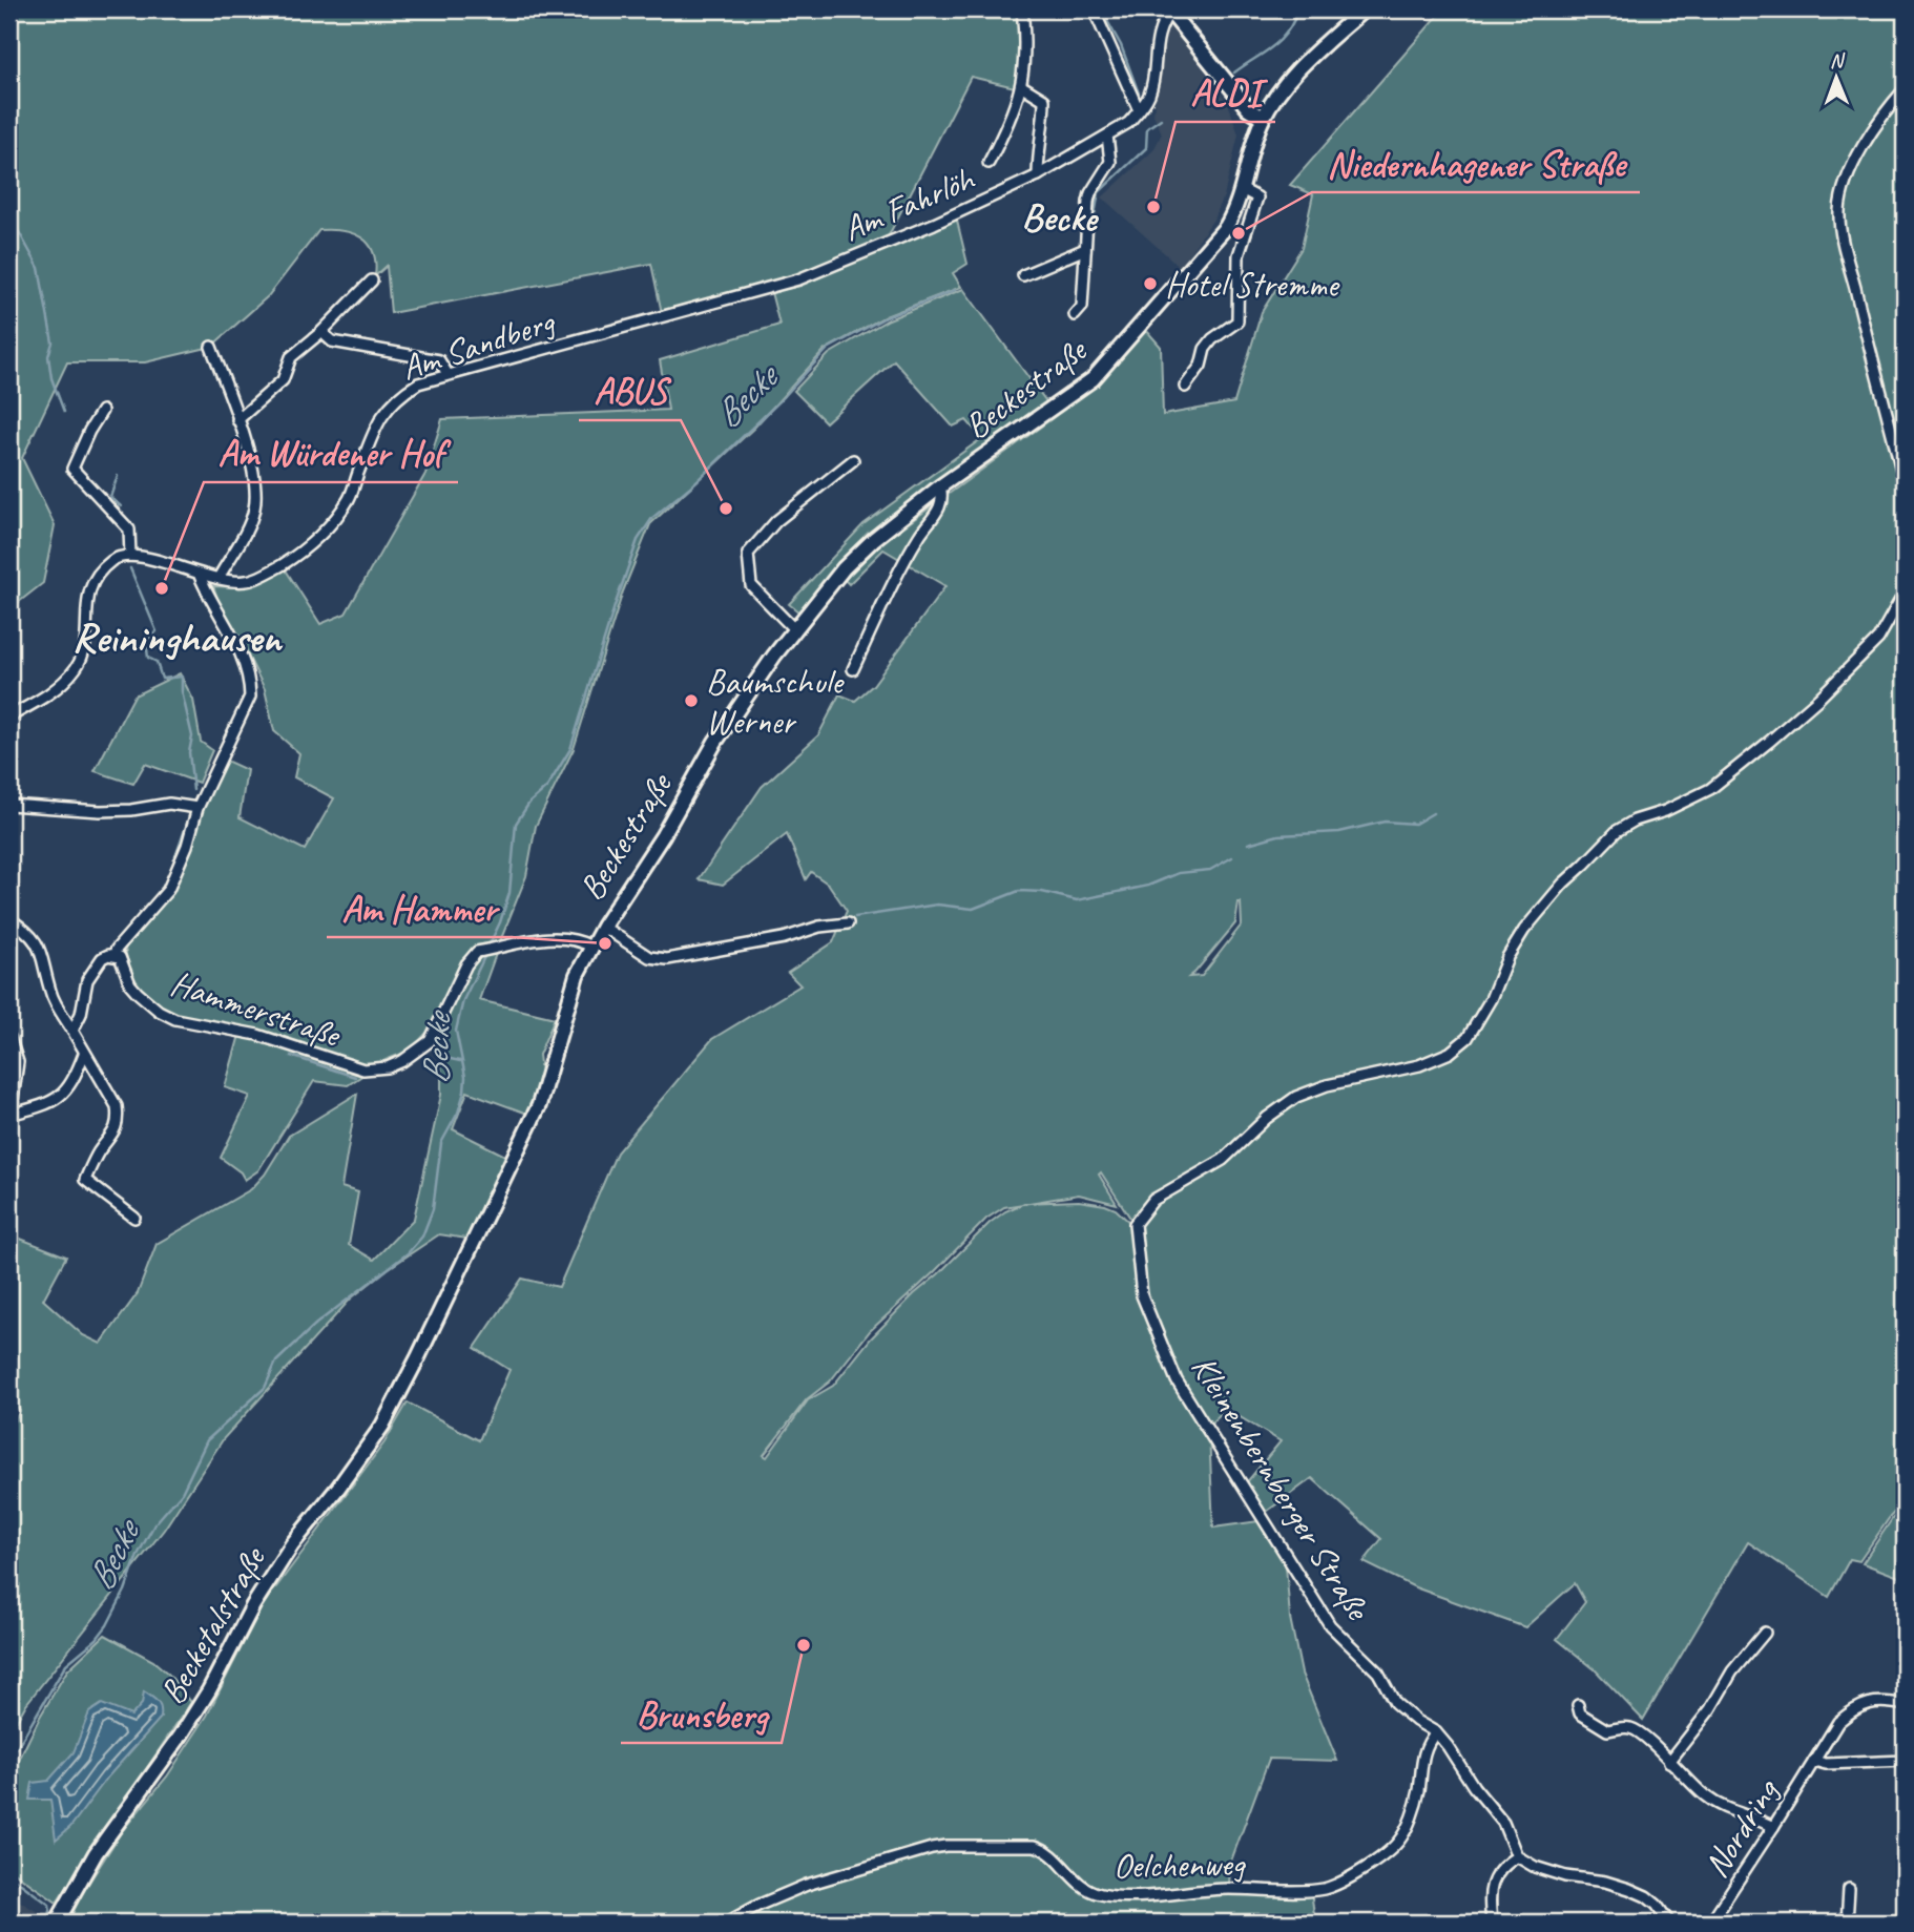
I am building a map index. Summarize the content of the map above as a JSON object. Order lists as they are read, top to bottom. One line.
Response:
{"streets":{"main road":["Beckestraße","Becketalstraße"],"street":["Am Fahrlöh","Am Sandberg","Hammerstraße","Kleinenbernberger Straße","Nordring","Oelchenweg"]},"crossings":[["Am Fahrlöh","Am Sandberg"],["Beckestraße","Hammerstraße"],["Beckestraße","Becketalstraße"],["Kleinenbernberger Straße","Oelchenweg"]],"districts":["Becke","Reininghausen"],"water":["Becke"],"places":["ALDI","Niedernhagener Straße","Hotel Stremme","ABUS","Am Würdener Hof","Baumschule Werner","Am Hammer","Brunsberg"],"north":"top"}
